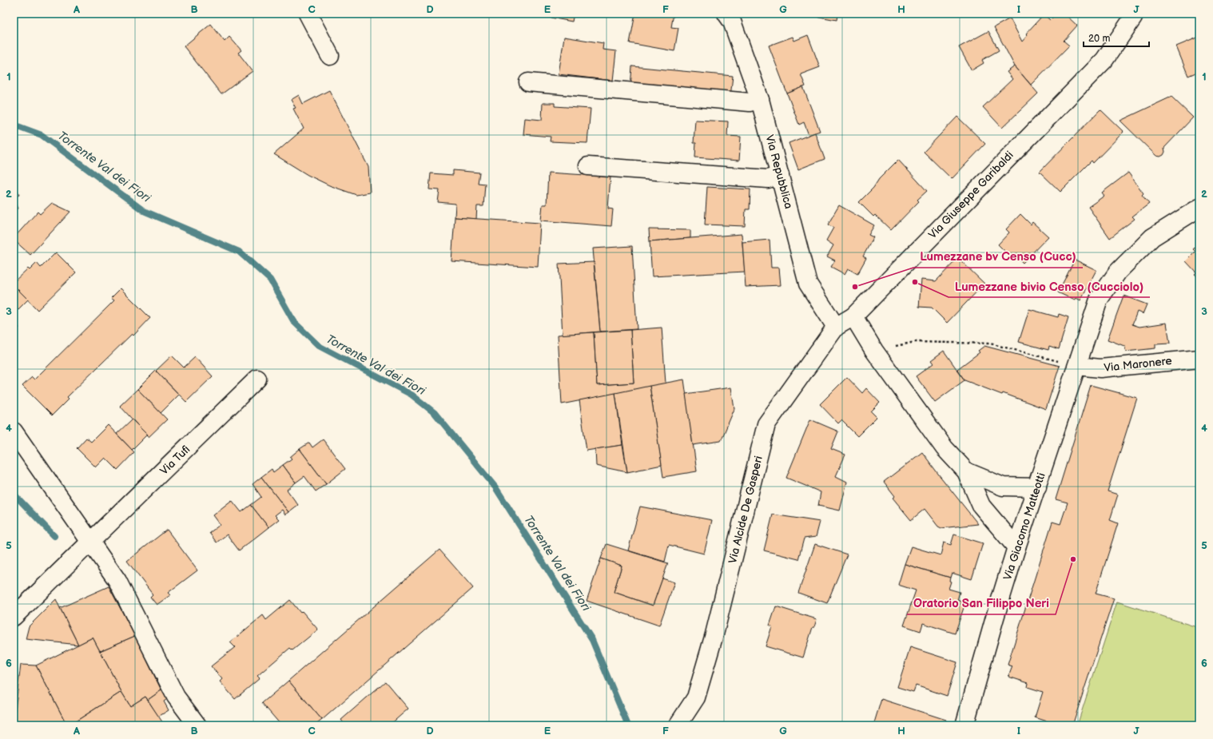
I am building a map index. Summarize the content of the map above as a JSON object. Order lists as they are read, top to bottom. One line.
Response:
{"streets":{"street":["Via Repubblica","Via Giuseppe Garibaldi","Via Maronere","Via Tufi","Via Alcide De Gasperi","Via Giacomo Matteotti"]},"crossings":[["Via Repubblica","Via Alcide De Gasperi"],["Via Giuseppe Garibaldi","Via Alcide De Gasperi"],["Via Maronere","Via Giacomo Matteotti"]],"water":["Torrente Val dei Fiori"],"places":["Lumezzane bivio Censo (Cucciolo)","Lumezzane bv Censo (Cucc)","Oratorio San Filippo Neri"],"scale_bar":"20 m","grid":{"columns":["A","B","C","D","E","F","G","H","I","J"],"rows":["1","2","3","4","5","6"]}}
